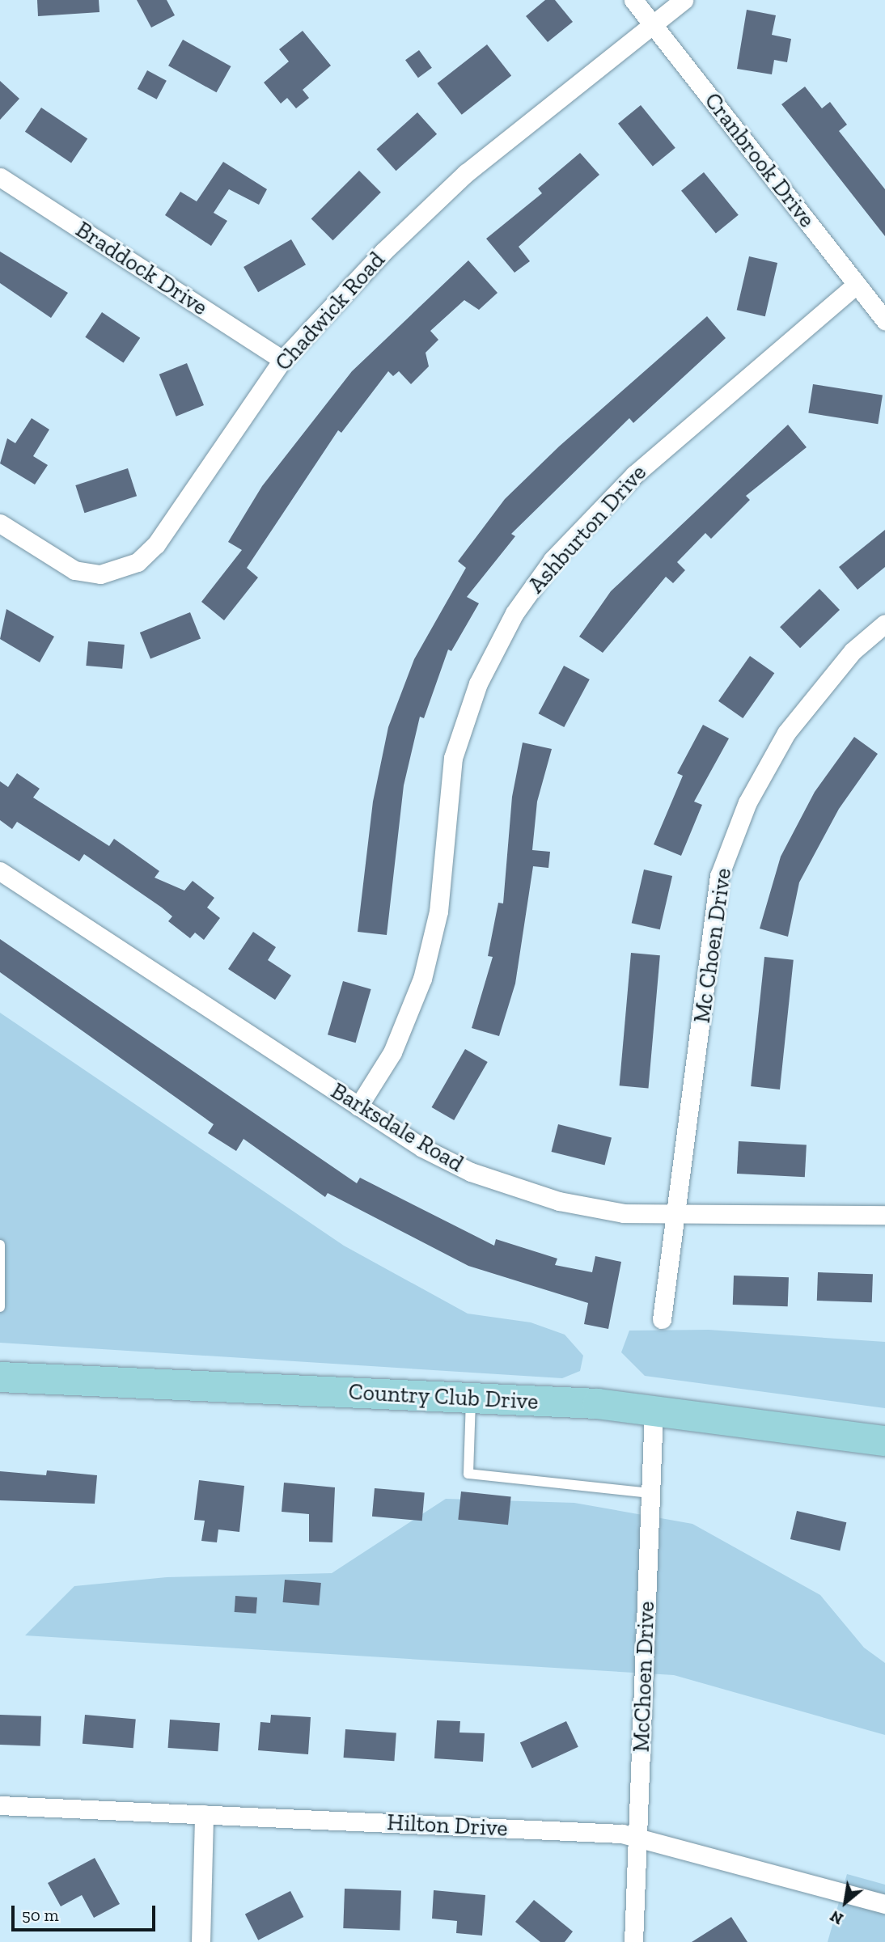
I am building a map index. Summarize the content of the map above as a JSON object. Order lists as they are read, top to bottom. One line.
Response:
{"streets":{"main road":["Country Club Drive"],"street":["Cranbrook Drive","Braddock Drive","Chadwick Road","Ashburton Drive","Mc Choen Drive","Barksdale Road","McChoen Drive","Hilton Drive"]},"crossings":[["Cranbrook Drive","Chadwick Road"],["Cranbrook Drive","Ashburton Drive"],["Braddock Drive","Chadwick Road"],["Ashburton Drive","Barksdale Road"],["Mc Choen Drive","Barksdale Road"],["Country Club Drive","McChoen Drive"],["McChoen Drive","Hilton Drive"]],"scale_bar":"50 m","north":"bottom left"}
